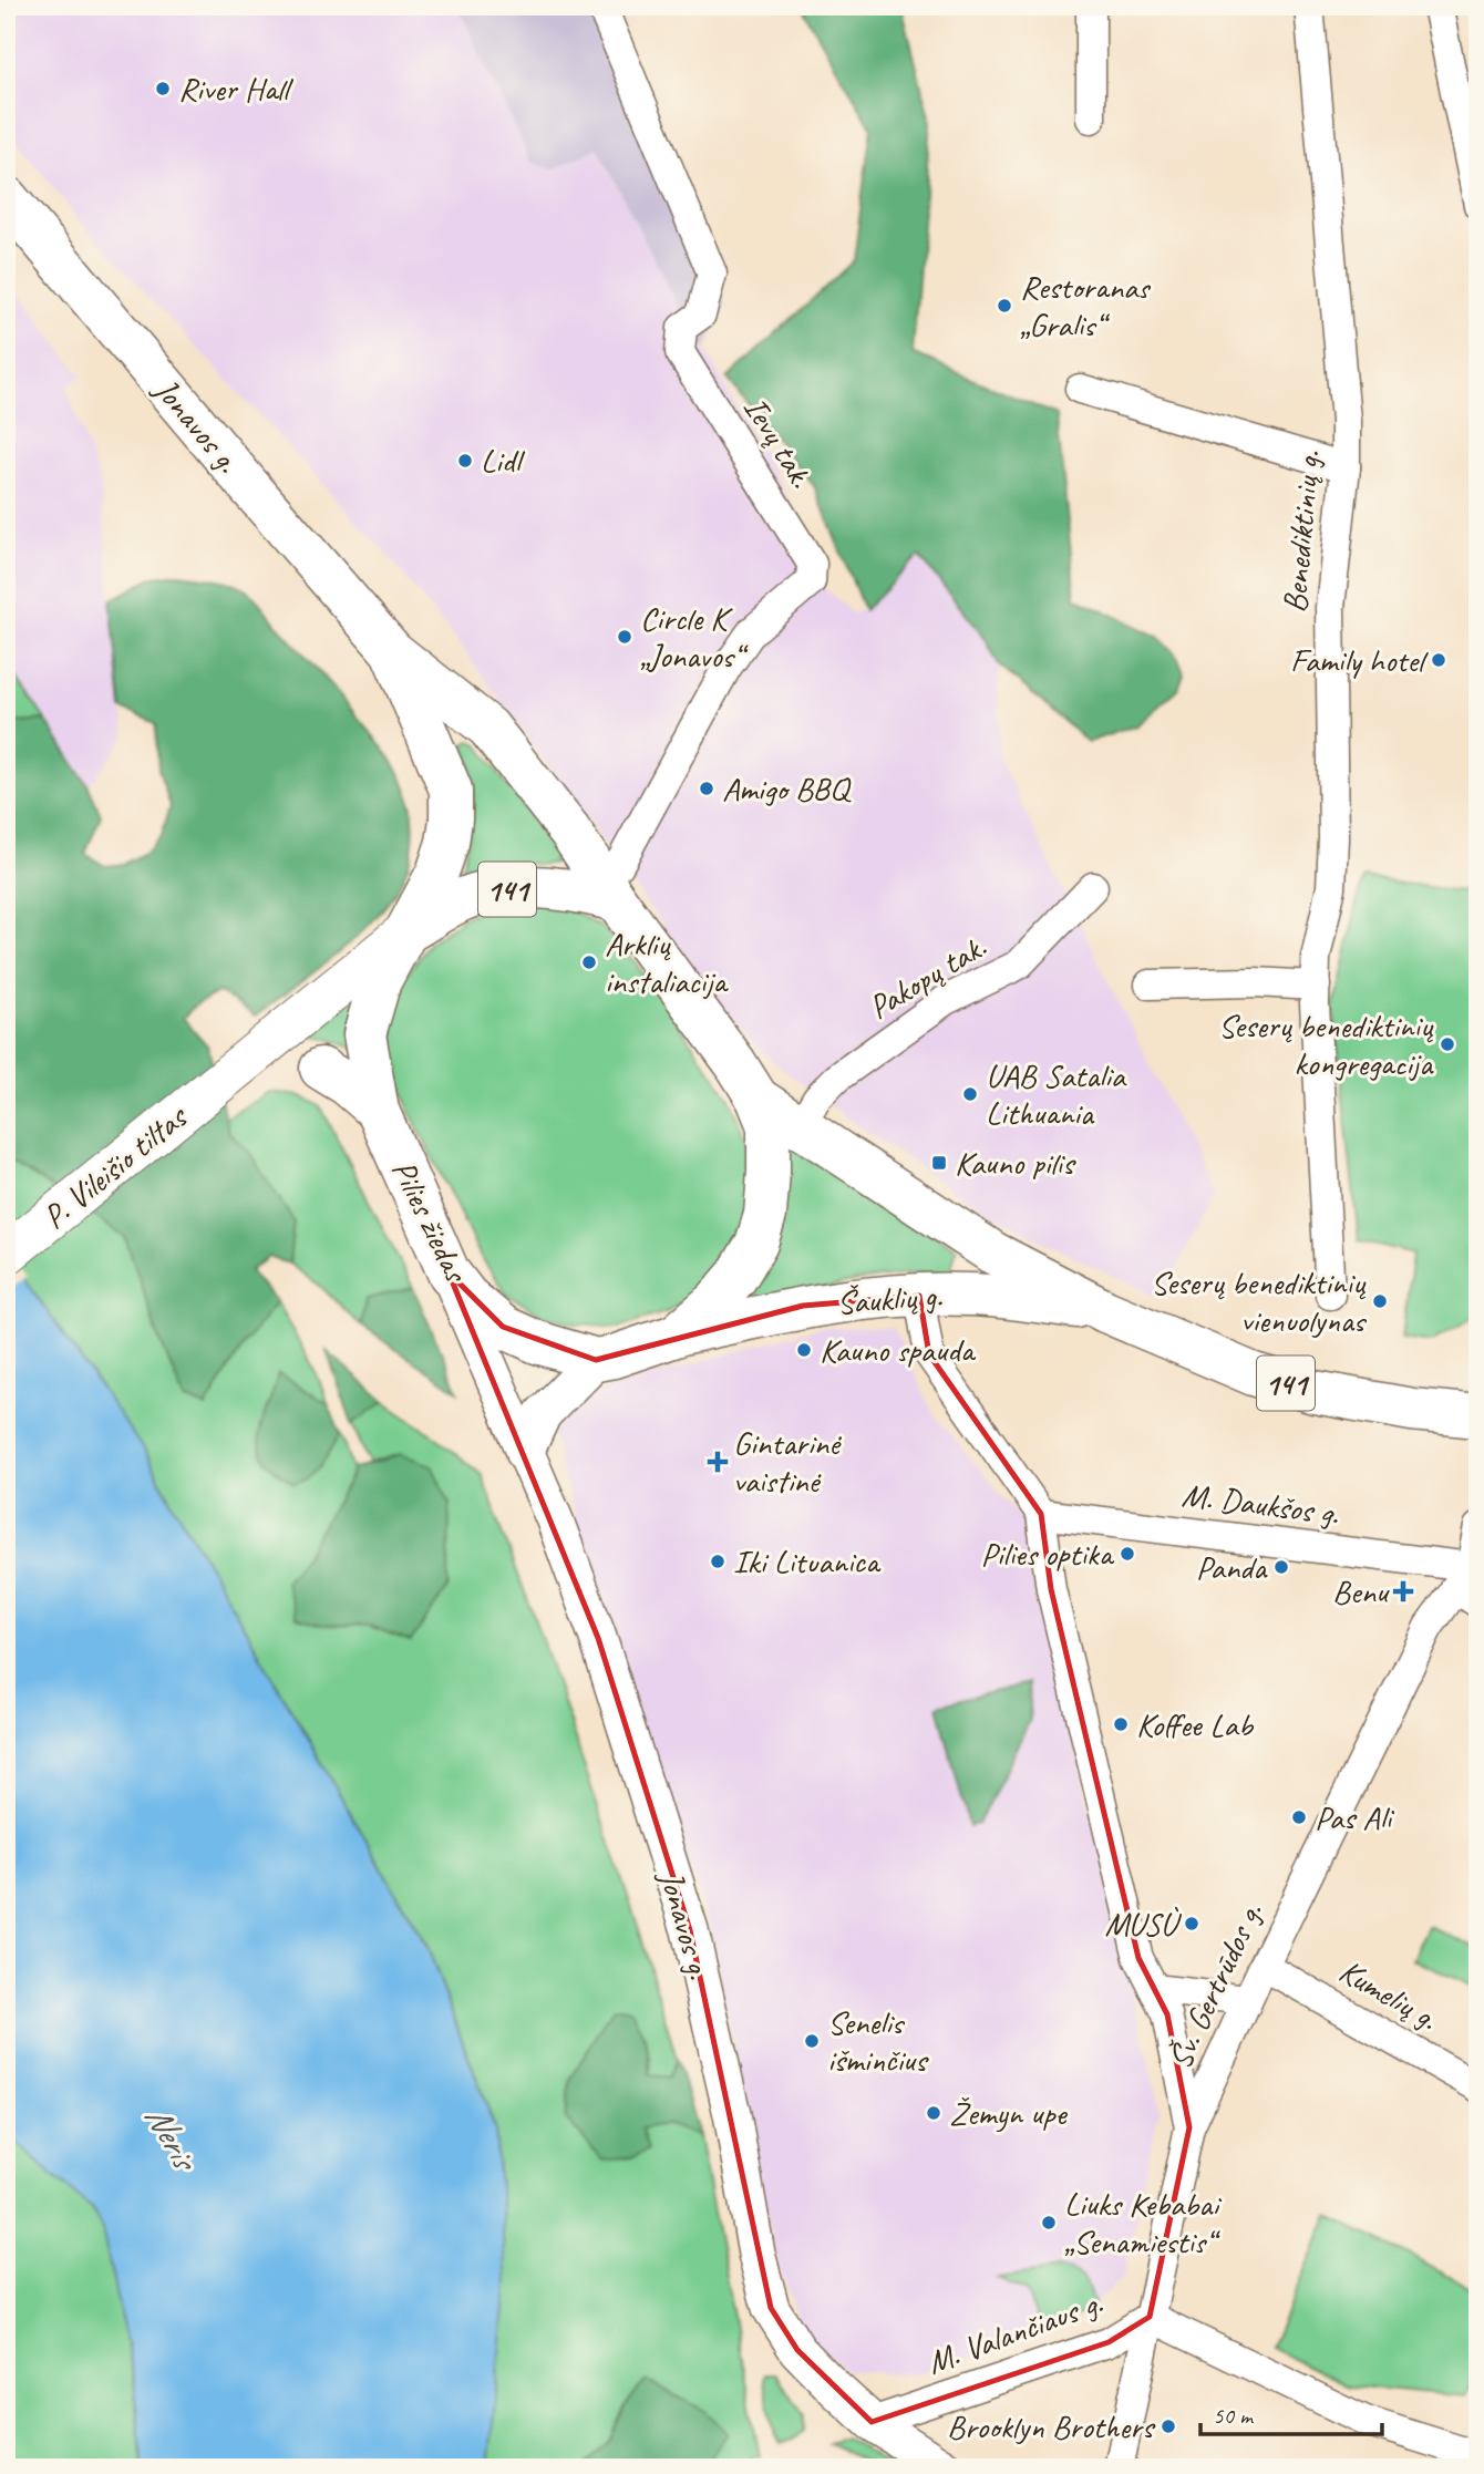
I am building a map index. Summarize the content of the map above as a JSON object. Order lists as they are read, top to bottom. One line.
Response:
{"streets":{"main road":["Jonavos g.","141","P. Vileišio tiltas","Pilies žiedas","Šauklių g."],"street":["Ievų tak.","Benediktinių g.","Pakopų tak.","M. Daukšos g.","Šv. Gertrūdos g.","Kumelių g.","M. Valančiaus g."]},"crossings":[["Jonavos g.","Ievų tak."],["Jonavos g.","141"],["Jonavos g.","Pilies žiedas"],["Jonavos g.","M. Valančiaus g."],["Ievų tak.","141"],["141","Pakopų tak."],["141","P. Vileišio tiltas"],["141","Pilies žiedas"],["141","Šauklių g."],["Pakopų tak.","Šauklių g."],["M. Daukšos g.","Šv. Gertrūdos g."],["Šv. Gertrūdos g.","Kumelių g."],["Šv. Gertrūdos g.","M. Valančiaus g."]],"water":["Neris"],"places":{"other":["River Hall","Restoranas „Gralis“","Lidl","Circle K „Jonavos“","Family hotel","Amigo BBQ","Arklių instaliacija","Seserų benediktinių kongregacija","UAB Satalia Lithuania","Seserų benediktinių vienuolynas","Kauno spauda","Pilies optika","Iki Lituanica","Panda","Koffee Lab","Pas Ali","MUSÙ","Senelis išminčius","Žemyn upe","Liuks Kebabai „Senamiestis“","Brooklyn Brothers"],"transit":["Kauno pilis"],"health":["Gintarinė vaistinė","Benu"]},"scale_bar":"50 m"}
